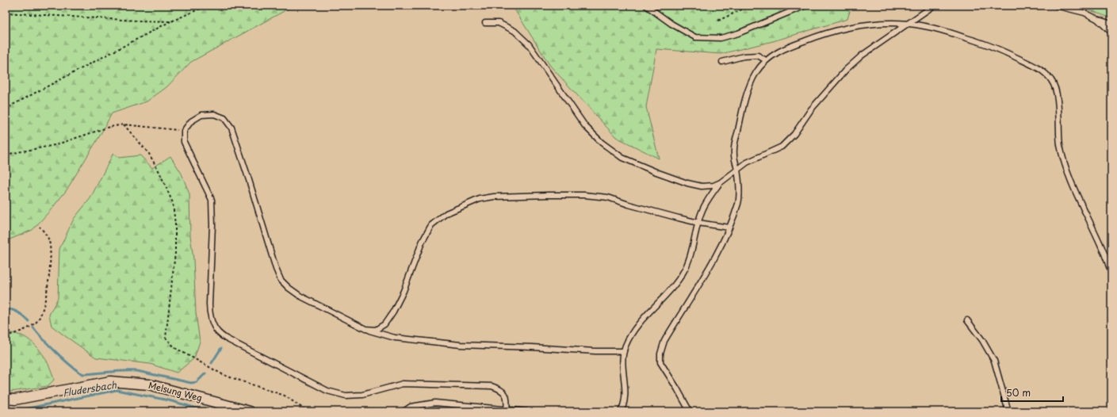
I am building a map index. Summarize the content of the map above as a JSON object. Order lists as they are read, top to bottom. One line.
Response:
{"streets":{"street":["Melsung Weg"]},"water":["Fludersbach"],"scale_bar":"50 m"}
